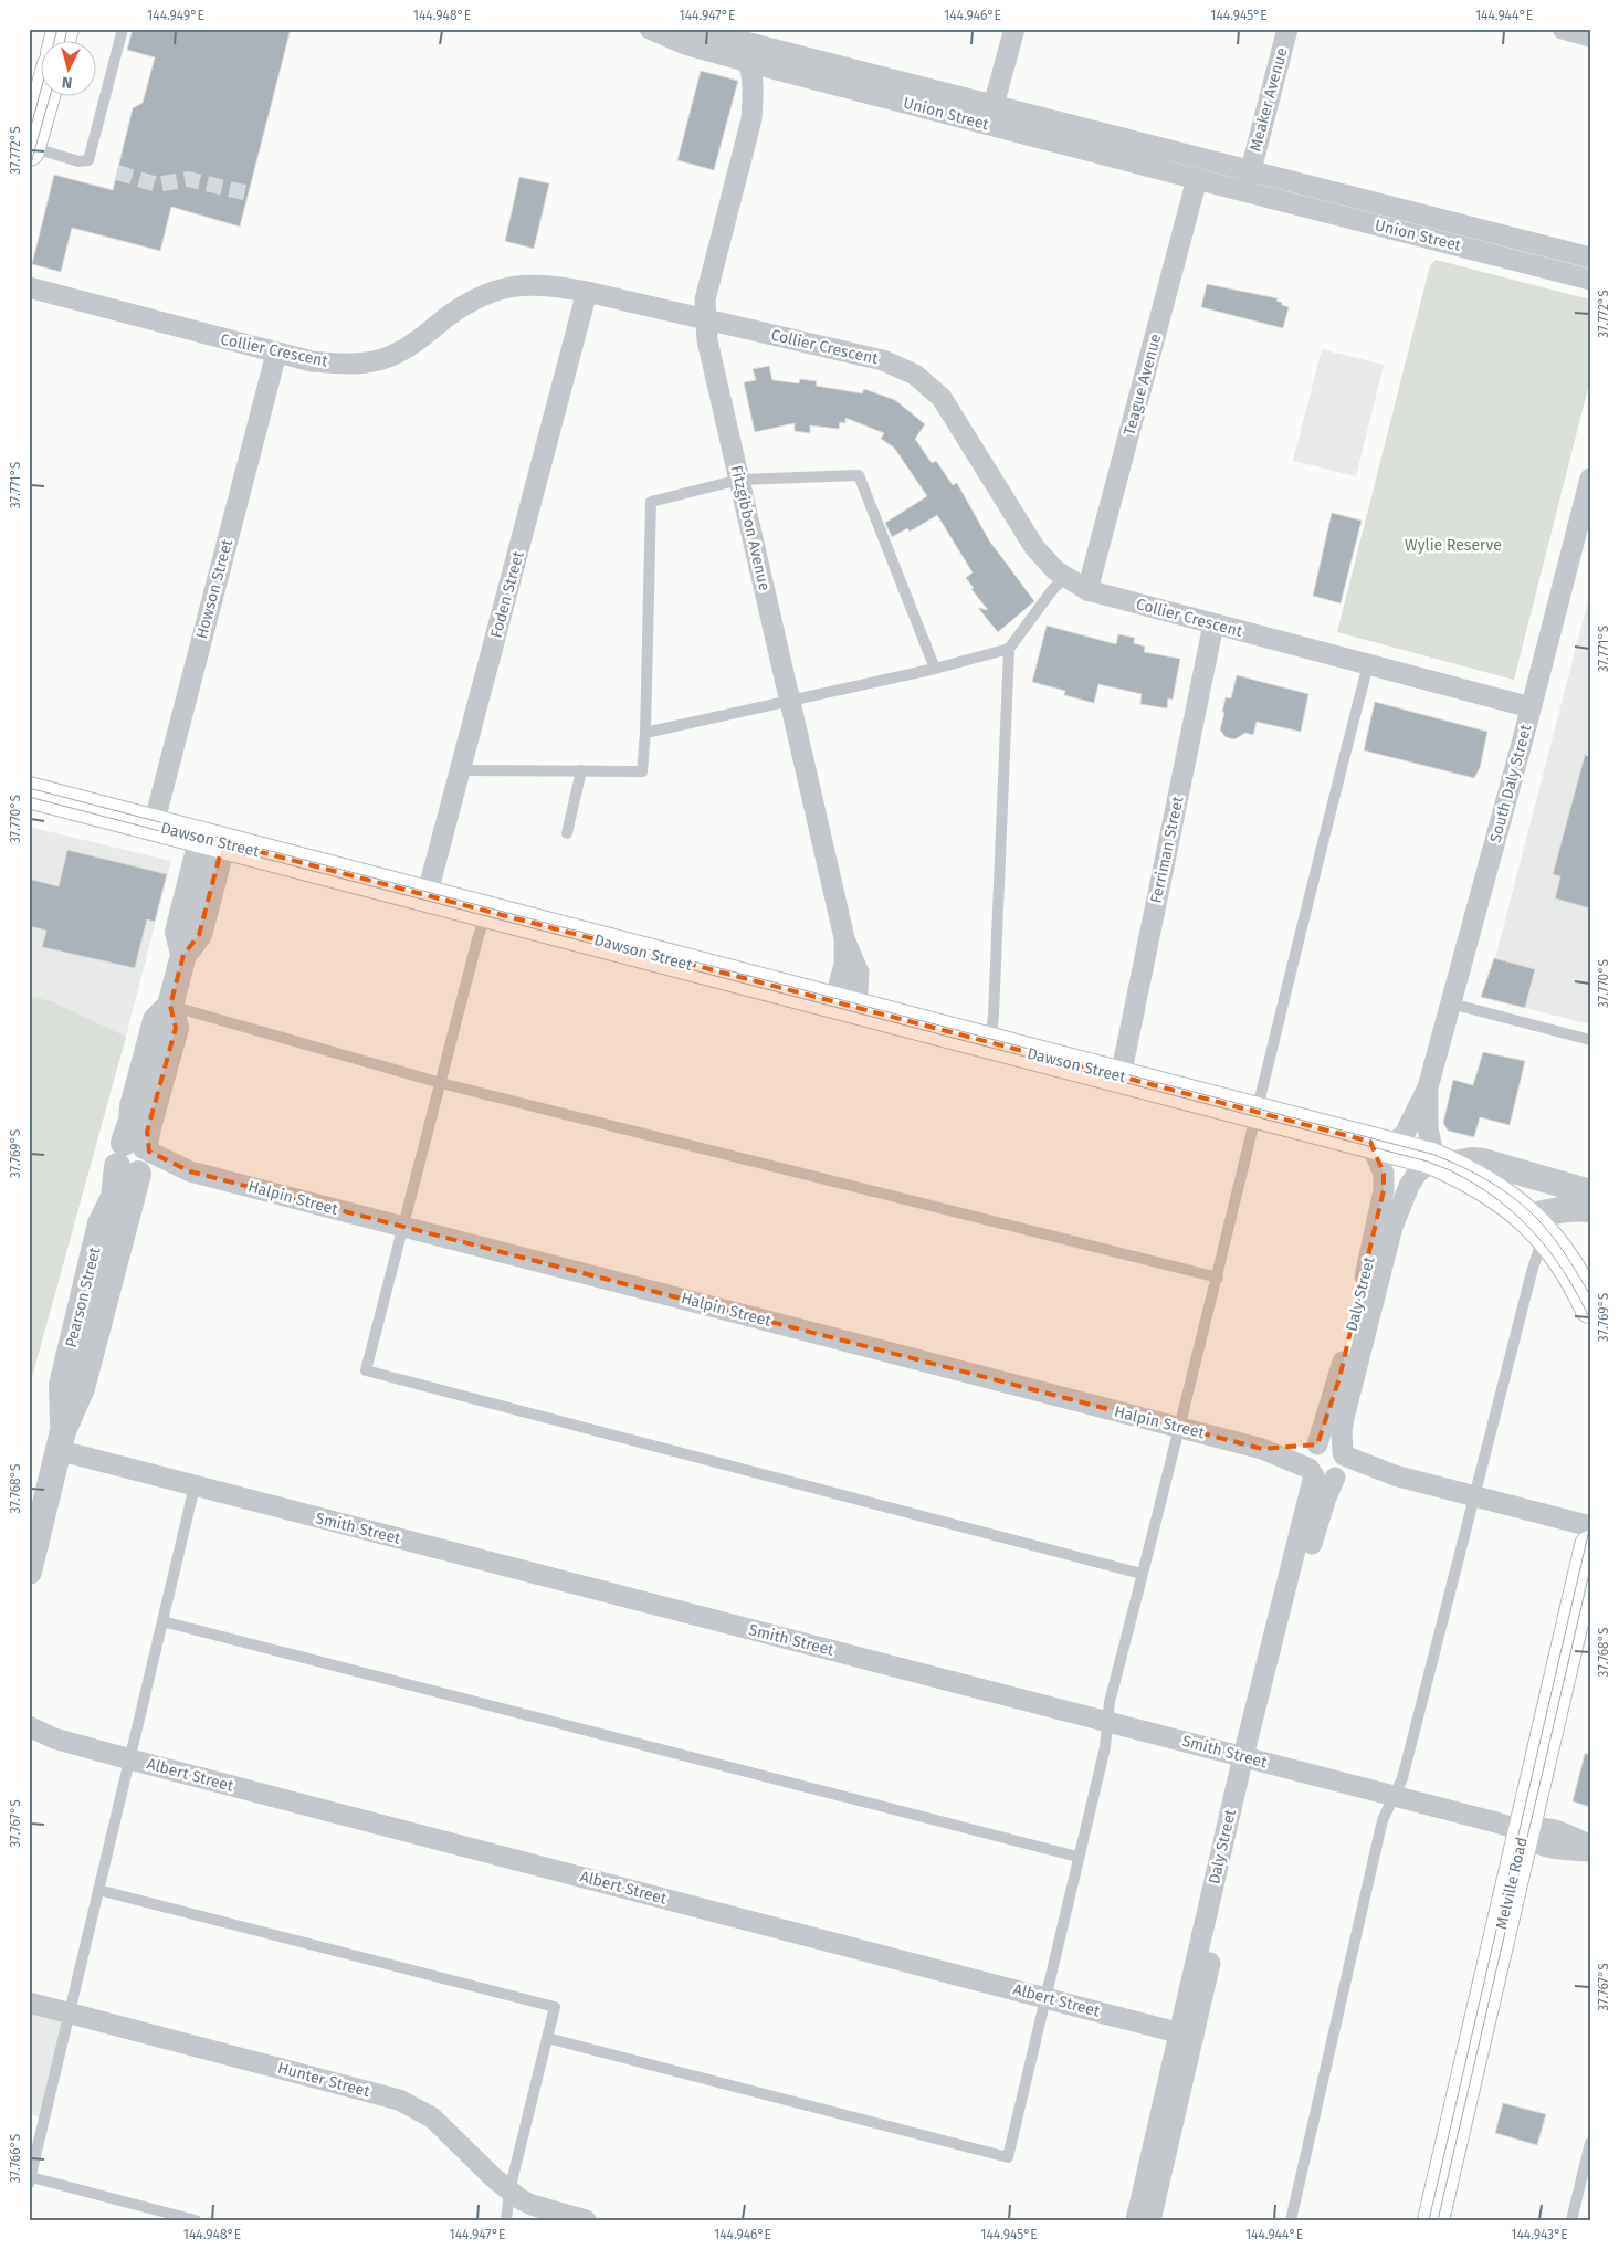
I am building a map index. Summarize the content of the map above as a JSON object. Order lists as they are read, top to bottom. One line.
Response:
{"streets":{"main road":["Dawson Street","Melville Road"],"street":["Meaker Avenue","Union Street","Collier Crescent","Teague Avenue","Fitzgibbon Avenue","Howson Street","Foden Street","South Daly Street","Ferriman Street","Halpin Street","Daly Street","Pearson Street","Smith Street","Albert Street","Hunter Street"]},"crossings":[["Meaker Avenue","Union Street"],["Union Street","Teague Avenue"],["Union Street","Fitzgibbon Avenue"],["Collier Crescent","Teague Avenue"],["Collier Crescent","Fitzgibbon Avenue"],["Collier Crescent","Howson Street"],["Collier Crescent","Foden Street"],["Collier Crescent","South Daly Street"],["Collier Crescent","Ferriman Street"],["Fitzgibbon Avenue","Dawson Street"],["Howson Street","Dawson Street"],["Foden Street","Dawson Street"],["South Daly Street","Dawson Street"],["South Daly Street","Daly Street"],["Dawson Street","Ferriman Street"],["Dawson Street","Daly Street"],["Dawson Street","Pearson Street"],["Halpin Street","Daly Street"],["Halpin Street","Pearson Street"],["Daly Street","Smith Street"],["Daly Street","Albert Street"],["Pearson Street","Smith Street"],["Smith Street","Melville Road"]],"parks":["Wylie Reserve"],"north":"bottom","coordinates":["144.949°E","144.948°E","144.947°E","144.946°E","144.945°E","144.944°E","37.772°S","37.771°S","37.770°S","37.769°S","37.768°S","37.767°S","37.766°S","144.943°E"]}
